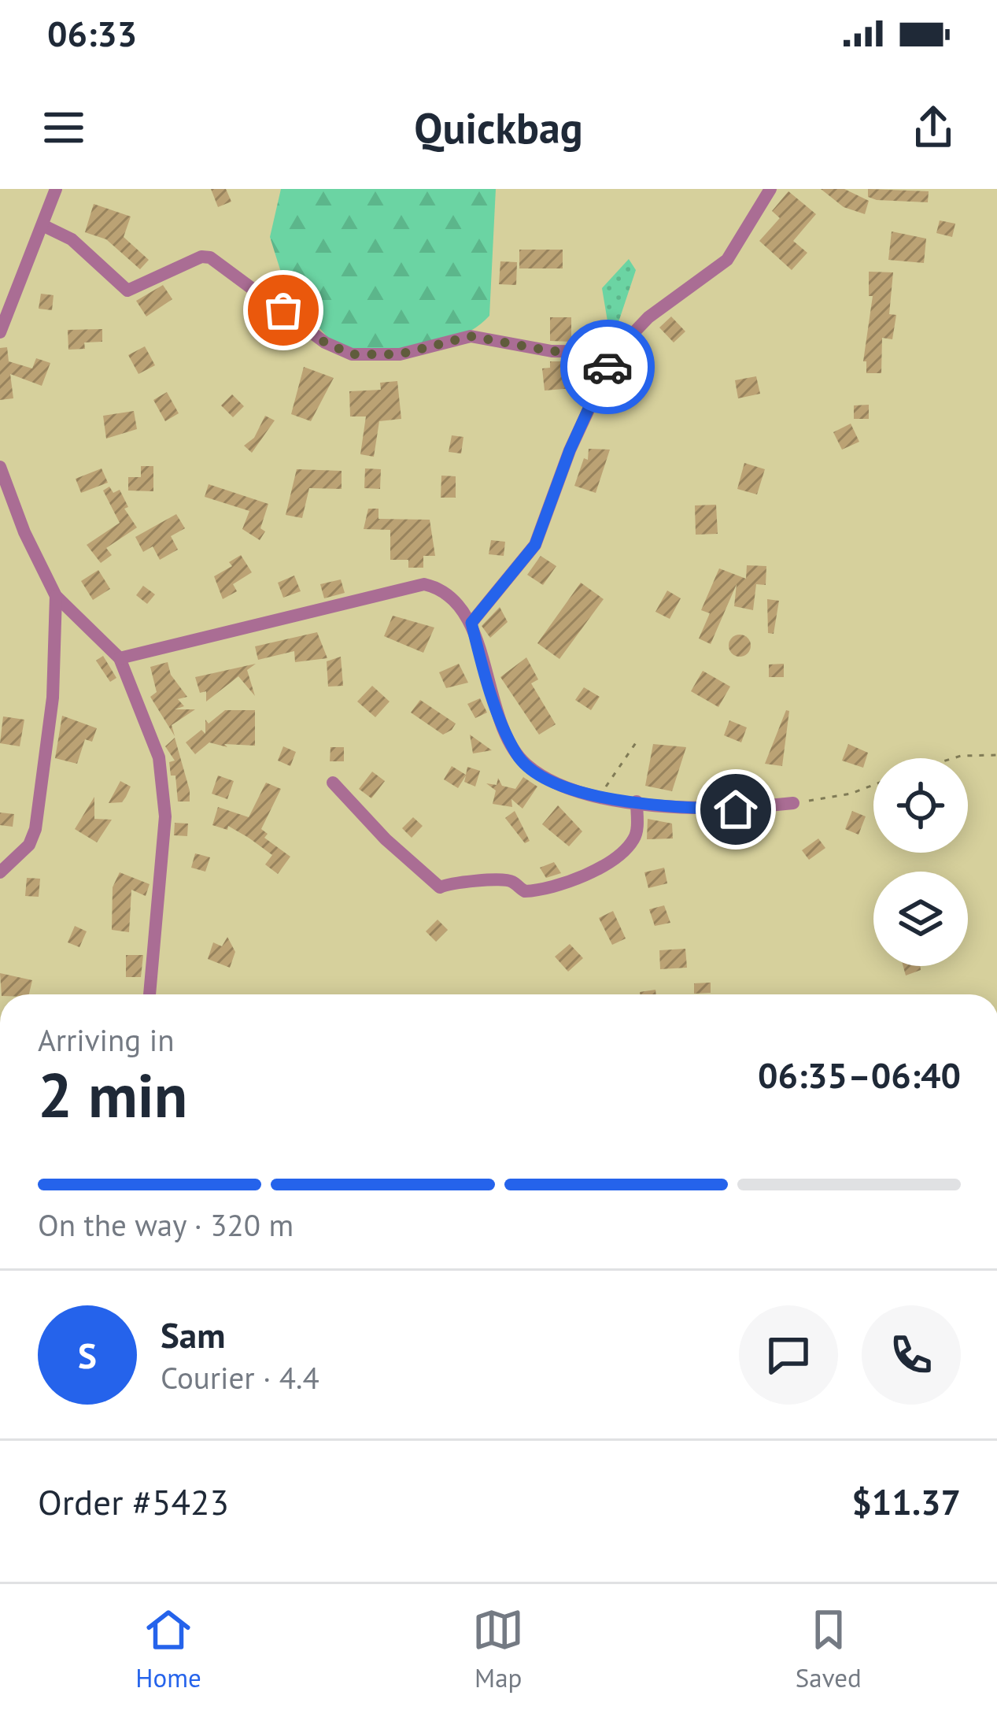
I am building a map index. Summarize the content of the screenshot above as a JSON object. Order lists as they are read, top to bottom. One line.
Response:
{"page":{"status":"06:33","header":"Quickbag","heading":["2 min","Arriving in","06:35–06:40"],"panel":["Sam","Courier · 4.4","Order #5423","$11.37"],"bar":"On the way · 320 m","round":"S","tabs":["Home","Map","Saved"]}}
